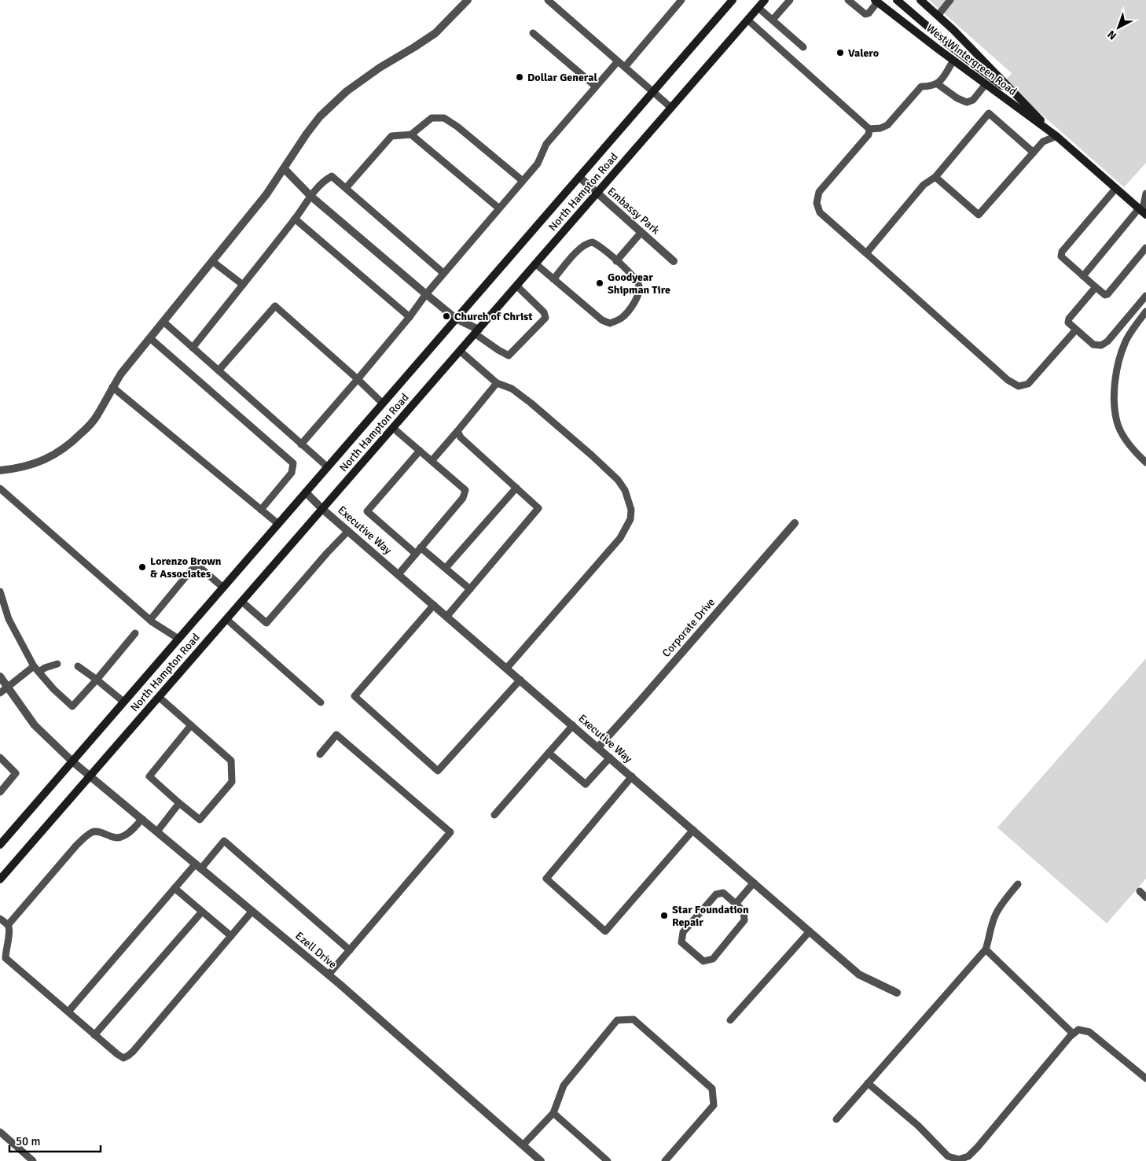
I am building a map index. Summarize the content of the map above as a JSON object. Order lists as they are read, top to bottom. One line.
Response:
{"streets":{"main road":["West Wintergreen Road","North Hampton Road"],"street":["Embassy Park","Executive Way","Corporate Drive","Ezell Drive"]},"crossings":[["North Hampton Road","Embassy Park"],["North Hampton Road","Executive Way"],["North Hampton Road","Ezell Drive"],["Executive Way","Corporate Drive"]],"places":["Valero","Dollar General","Goodyear Shipman Tire","Church of Christ","Lorenzo Brown & Associates","Star Foundation Repair"],"scale_bar":"50 m","north":"bottom left"}
